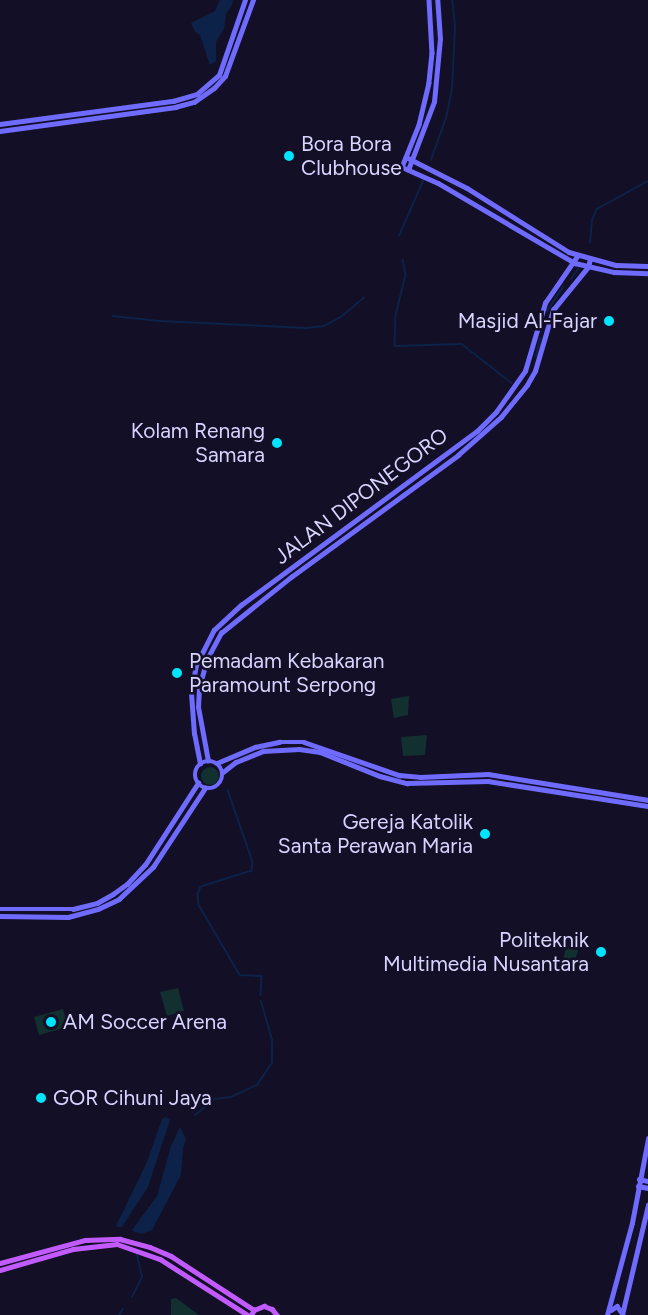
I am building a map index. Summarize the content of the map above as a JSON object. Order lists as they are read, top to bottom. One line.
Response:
{"streets":{"street":["JALAN DIPONEGORO"]},"places":["Bora Bora Clubhouse","Masjid Al-Fajar","Kolam Renang Samara","Pemadam Kebakaran Paramount Serpong","Gereja Katolik Santa Perawan Maria","Politeknik Multimedia Nusantara","AM Soccer Arena","GOR Cihuni Jaya"]}
